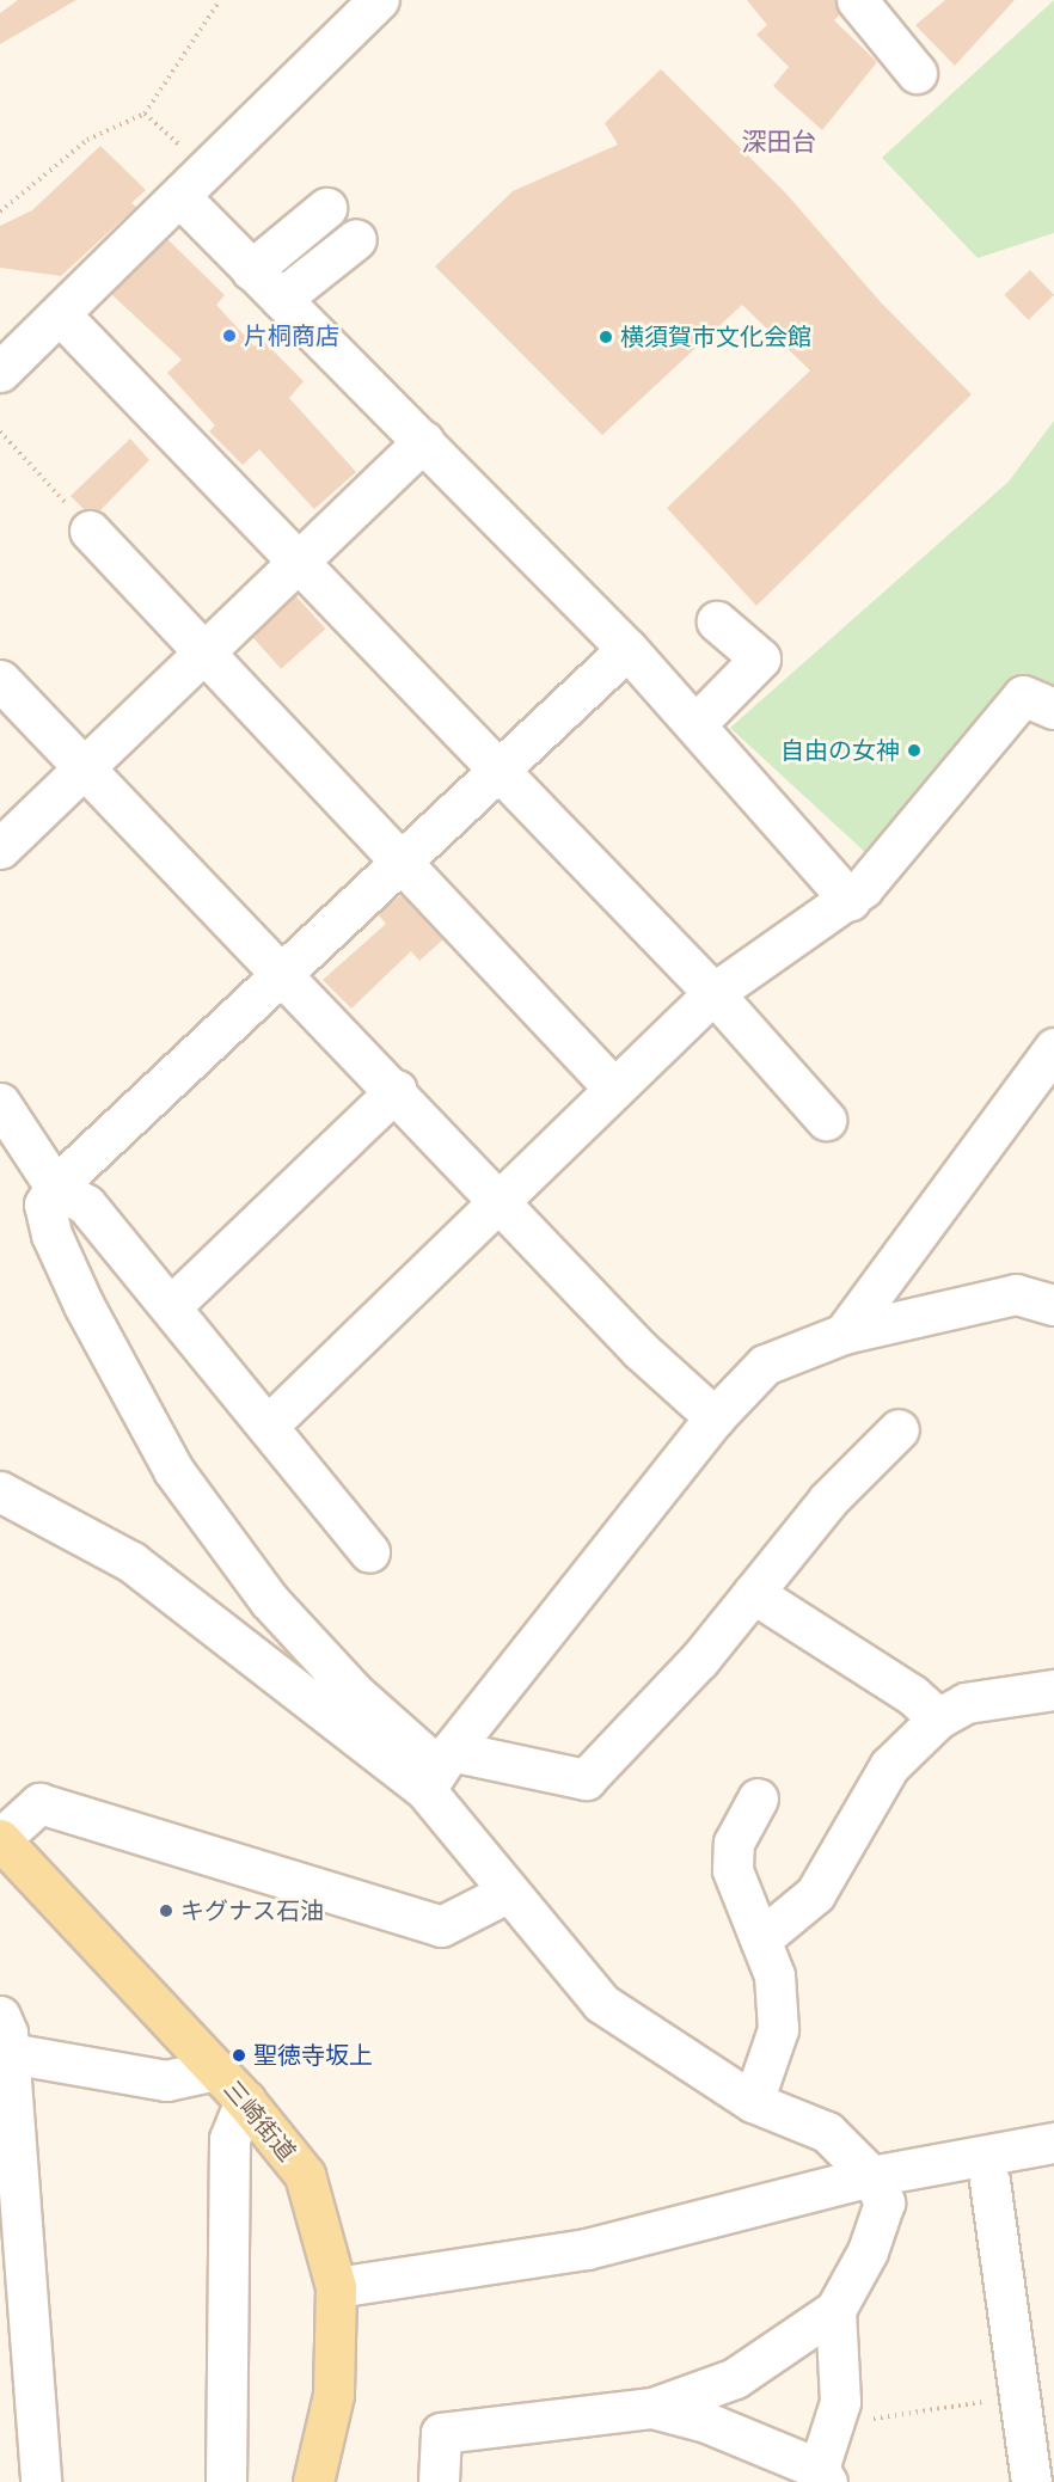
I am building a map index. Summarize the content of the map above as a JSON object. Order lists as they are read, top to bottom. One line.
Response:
{"streets":{"main road":["三崎街道"]},"districts":["深田台"],"places":["片桐商店","横須賀市文化会館","自由の女神","キグナス石油","聖徳寺坂上"]}
